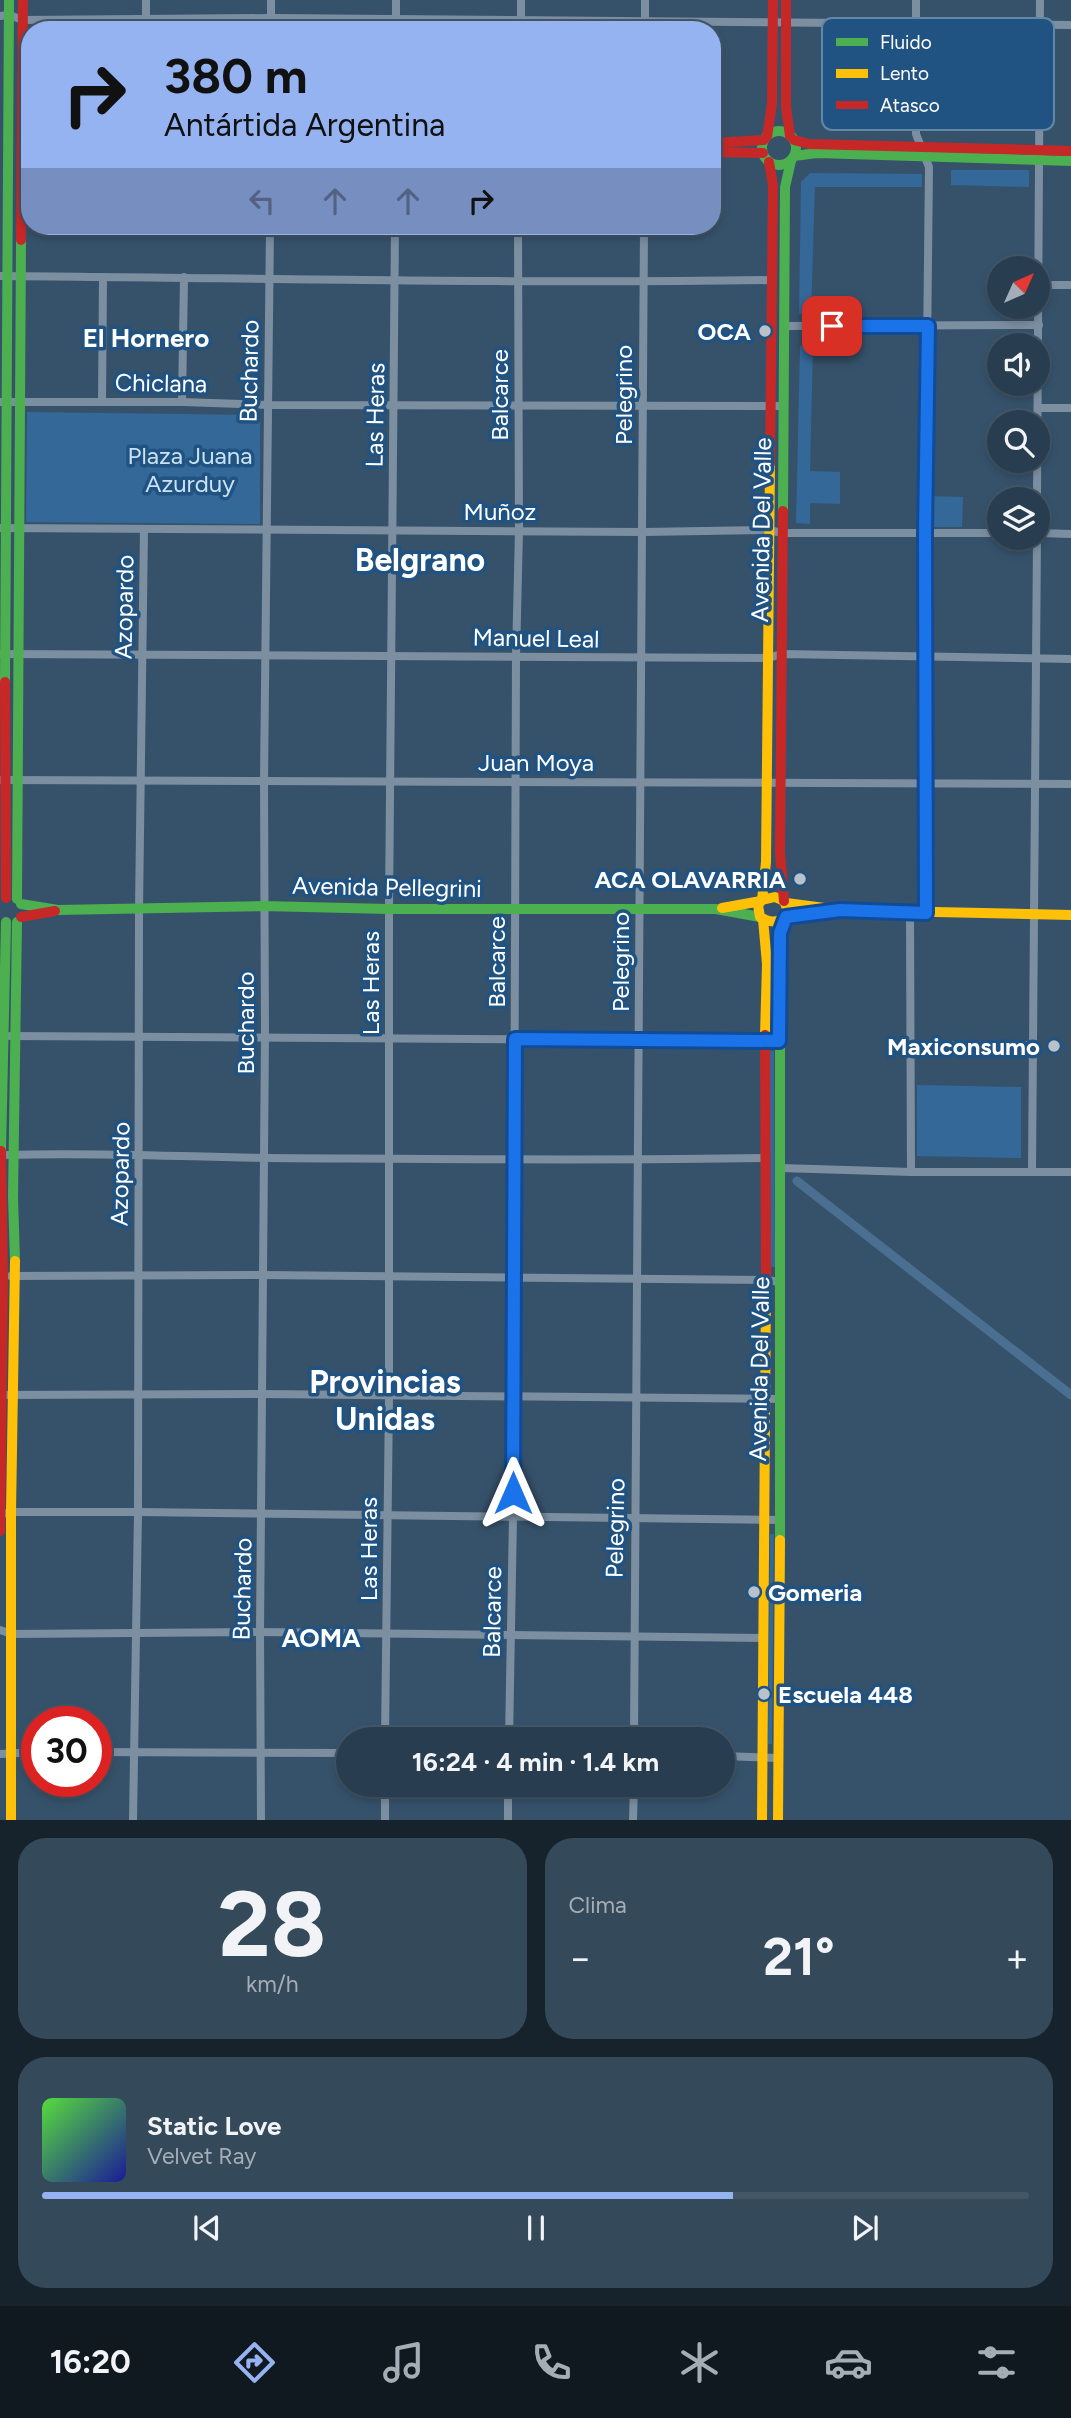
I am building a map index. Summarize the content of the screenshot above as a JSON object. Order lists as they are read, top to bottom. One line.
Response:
{"streets":{"main road":["Avenida Del Valle","Avenida Pellegrini"],"street":["Buchardo","Chiclana","Balcarce","Pelegrino","Las Heras","Muñoz","Azopardo","Manuel Leal","Juan Moya"]},"crossings":[["Buchardo","Chiclana"],["Buchardo","Muñoz"],["Buchardo","Manuel Leal"],["Buchardo","Juan Moya"],["Buchardo","Avenida Pellegrini"],["Chiclana","Balcarce"],["Chiclana","Pelegrino"],["Chiclana","Las Heras"],["Chiclana","Avenida Del Valle"],["Balcarce","Muñoz"],["Balcarce","Manuel Leal"],["Balcarce","Juan Moya"],["Balcarce","Avenida Pellegrini"],["Pelegrino","Muñoz"],["Pelegrino","Manuel Leal"],["Pelegrino","Juan Moya"],["Pelegrino","Avenida Pellegrini"],["Las Heras","Muñoz"],["Las Heras","Manuel Leal"],["Las Heras","Juan Moya"],["Las Heras","Avenida Pellegrini"],["Muñoz","Avenida Del Valle"],["Muñoz","Azopardo"],["Avenida Del Valle","Manuel Leal"],["Avenida Del Valle","Juan Moya"],["Avenida Del Valle","Avenida Pellegrini"],["Azopardo","Manuel Leal"],["Azopardo","Juan Moya"],["Azopardo","Avenida Pellegrini"]],"districts":["El Hornero","Belgrano","Provincias Unidas","AOMA"],"parks":["Plaza Juana Azurduy"],"places":["OCA","ACA OLAVARRIA","Maxiconsumo","Gomeria","Escuela 448"],"legend":["Fluido","Lento","Atasco"],"north":"top right","page":{"turn":["380 m","Antártida Argentina"],"limit":"30","trip":"16:24 · 4 min · 1.4 km","tile":[["28","km/h"],"Clima"],"heat":["−","21°","+"],"song":["Static Love","Velvet Ray"],"tabs":"16:20"}}
